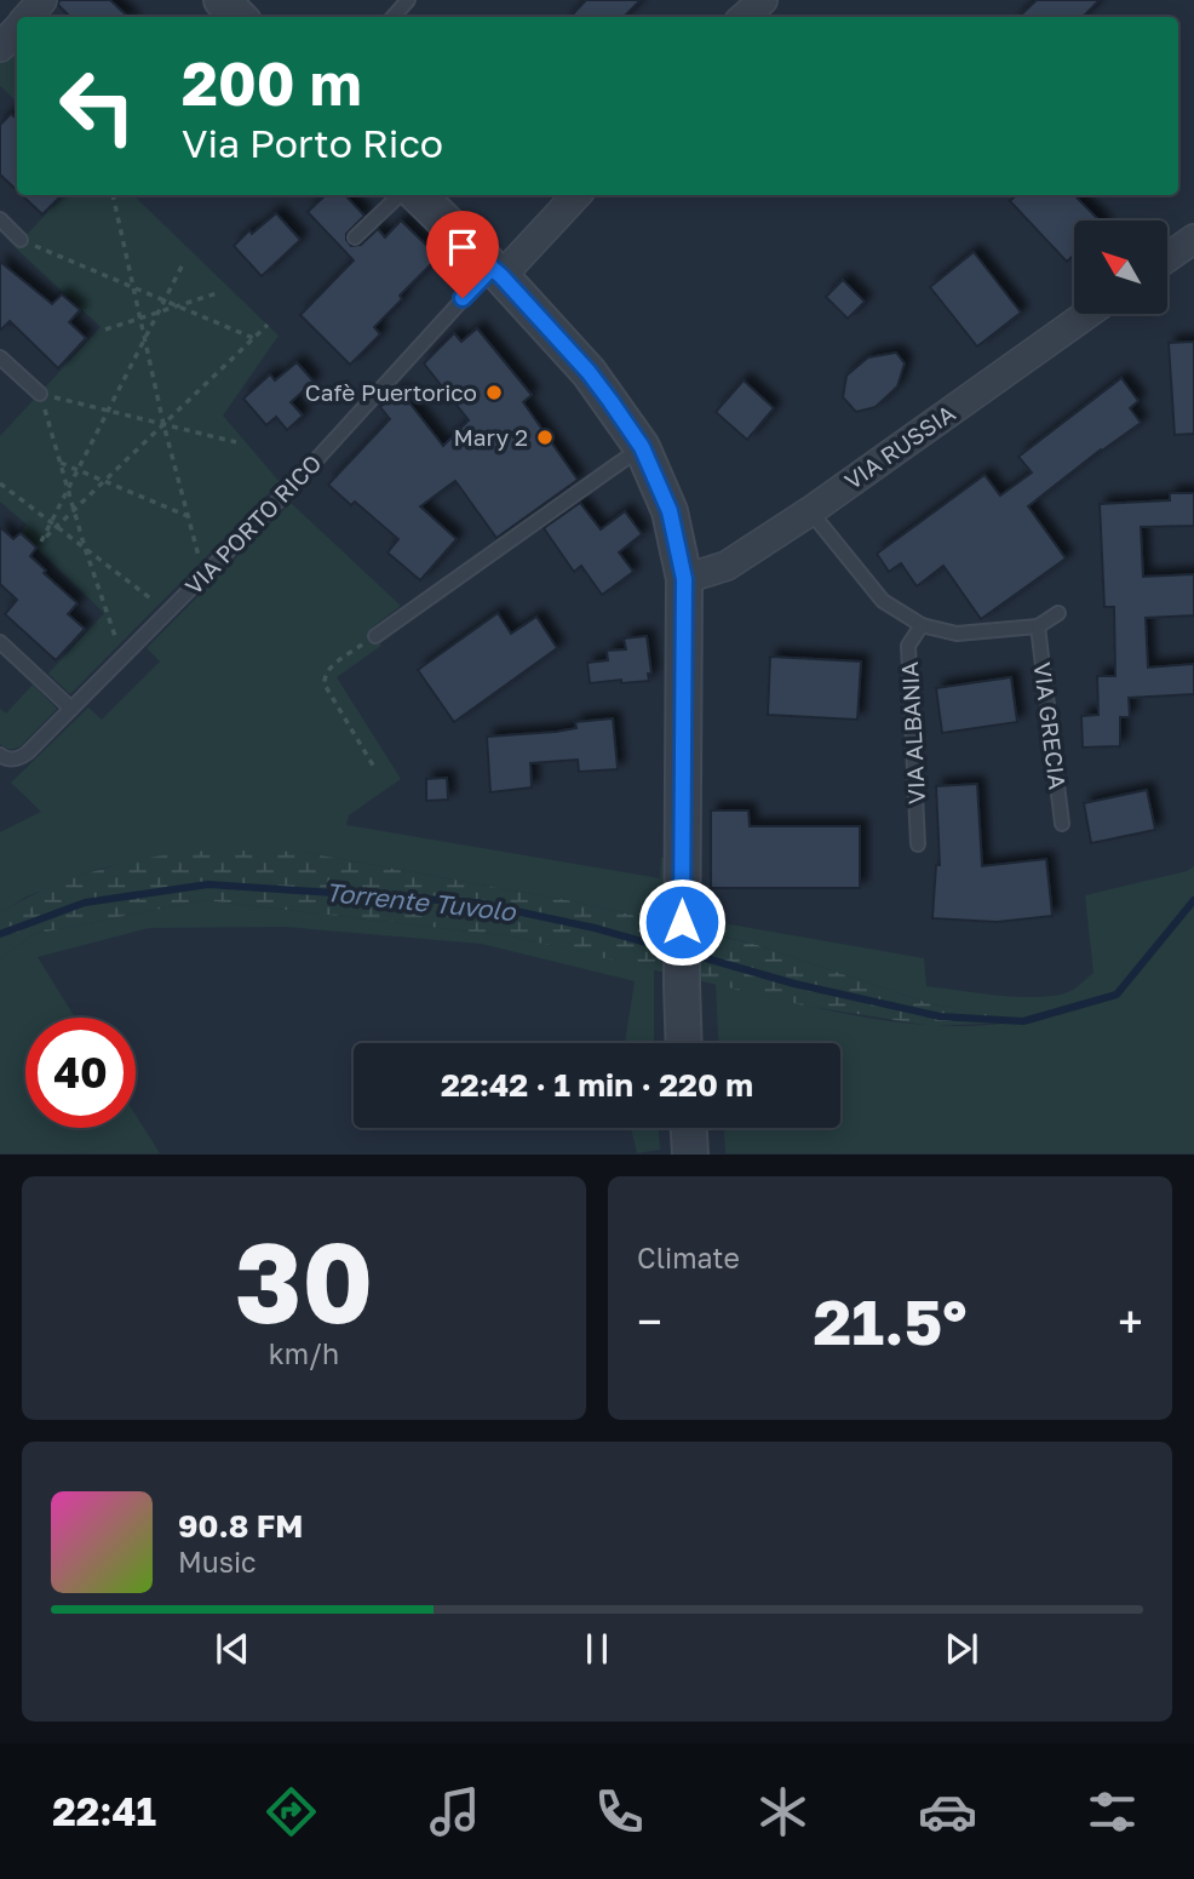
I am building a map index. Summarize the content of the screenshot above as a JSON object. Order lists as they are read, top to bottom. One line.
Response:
{"streets":{"street":["VIA RUSSIA"],"lane":["VIA PORTO RICO","VIA GRECIA","VIA ALBANIA"]},"water":["Torrente Tuvolo"],"places":["Cafè Puertorico","Mary 2"],"north":"top left","page":{"turn":["200 m","Via Porto Rico"],"limit":"40","trip":"22:42 · 1 min · 220 m","tile":[["30","km/h"],"Climate"],"heat":["−","21.5°","+"],"song":["90.8 FM","Music"],"tabs":"22:41"}}
